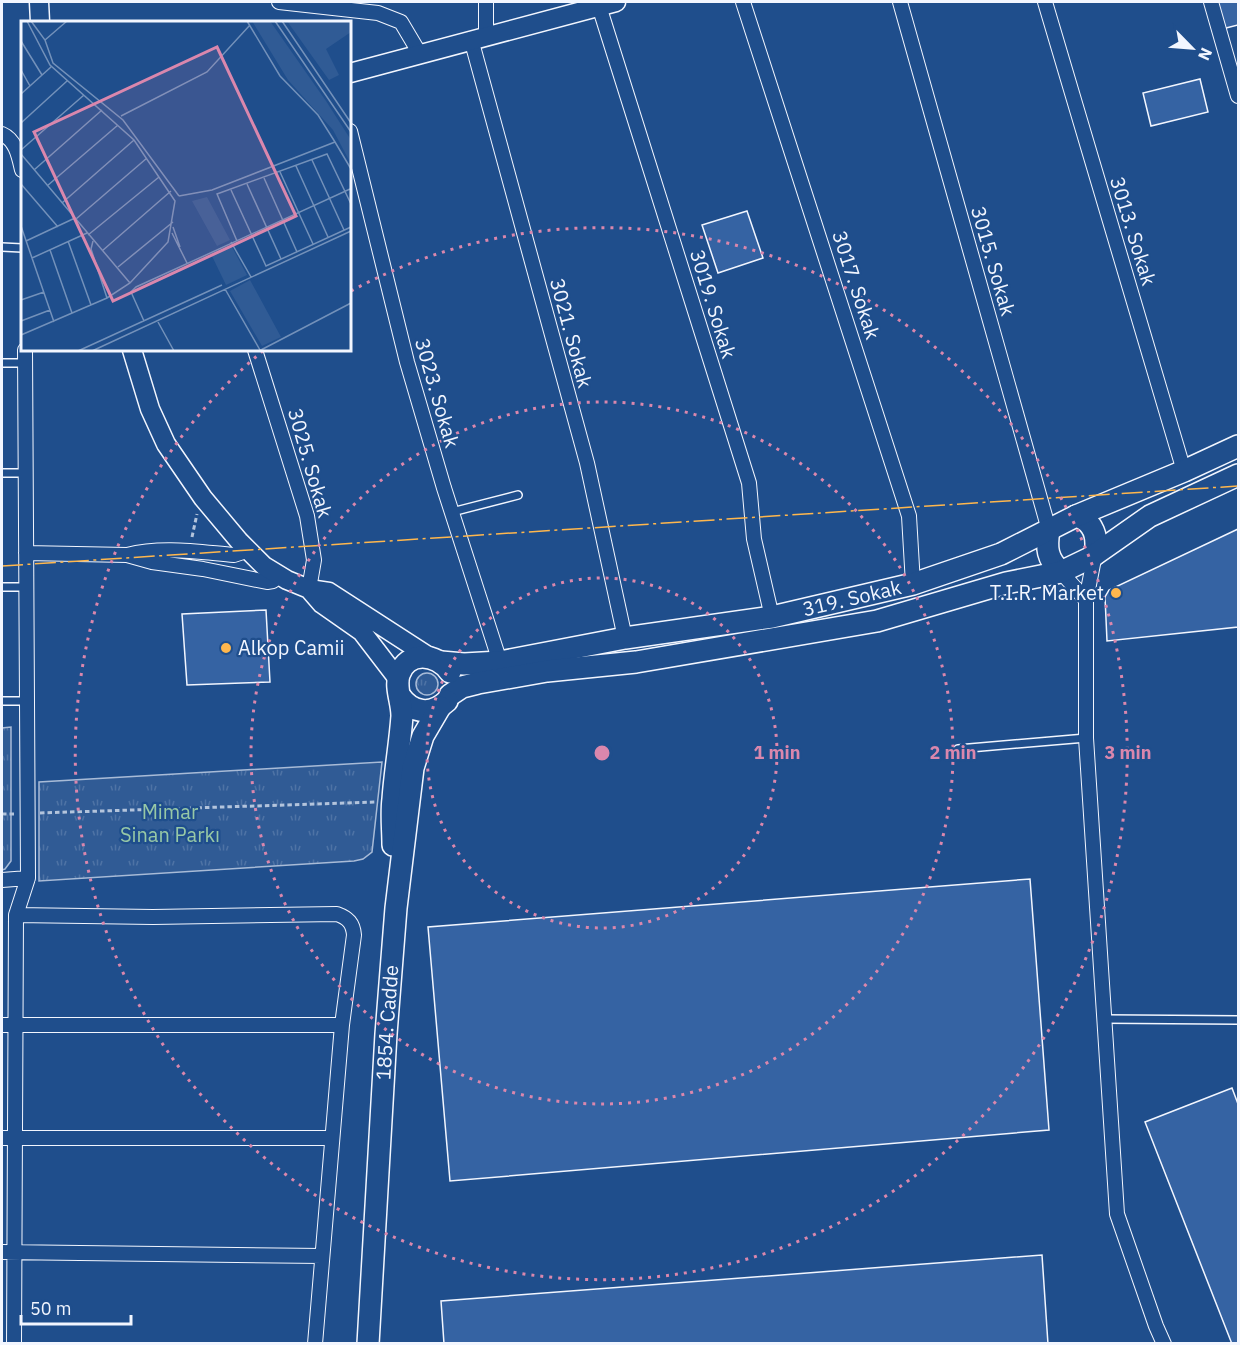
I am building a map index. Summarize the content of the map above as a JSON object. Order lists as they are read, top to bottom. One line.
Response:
{"streets":{"main road":["319. Sokak","1854. Cadde"],"street":["3013. Sokak","3015. Sokak","3017. Sokak","3019. Sokak","3021. Sokak","3023. Sokak","3025. Sokak"]},"crossings":[["3013. Sokak","319. Sokak"],["3015. Sokak","319. Sokak"],["3017. Sokak","319. Sokak"],["3019. Sokak","319. Sokak"],["3021. Sokak","319. Sokak"],["3023. Sokak","319. Sokak"],["319. Sokak","1854. Cadde"]],"parks":["Mimar Sinan Parkı"],"places":["T.I.R. Market","Alkop Camii"],"scale_bar":"50 m","north":"bottom right","rings":["1 min","2 min","3 min"]}
